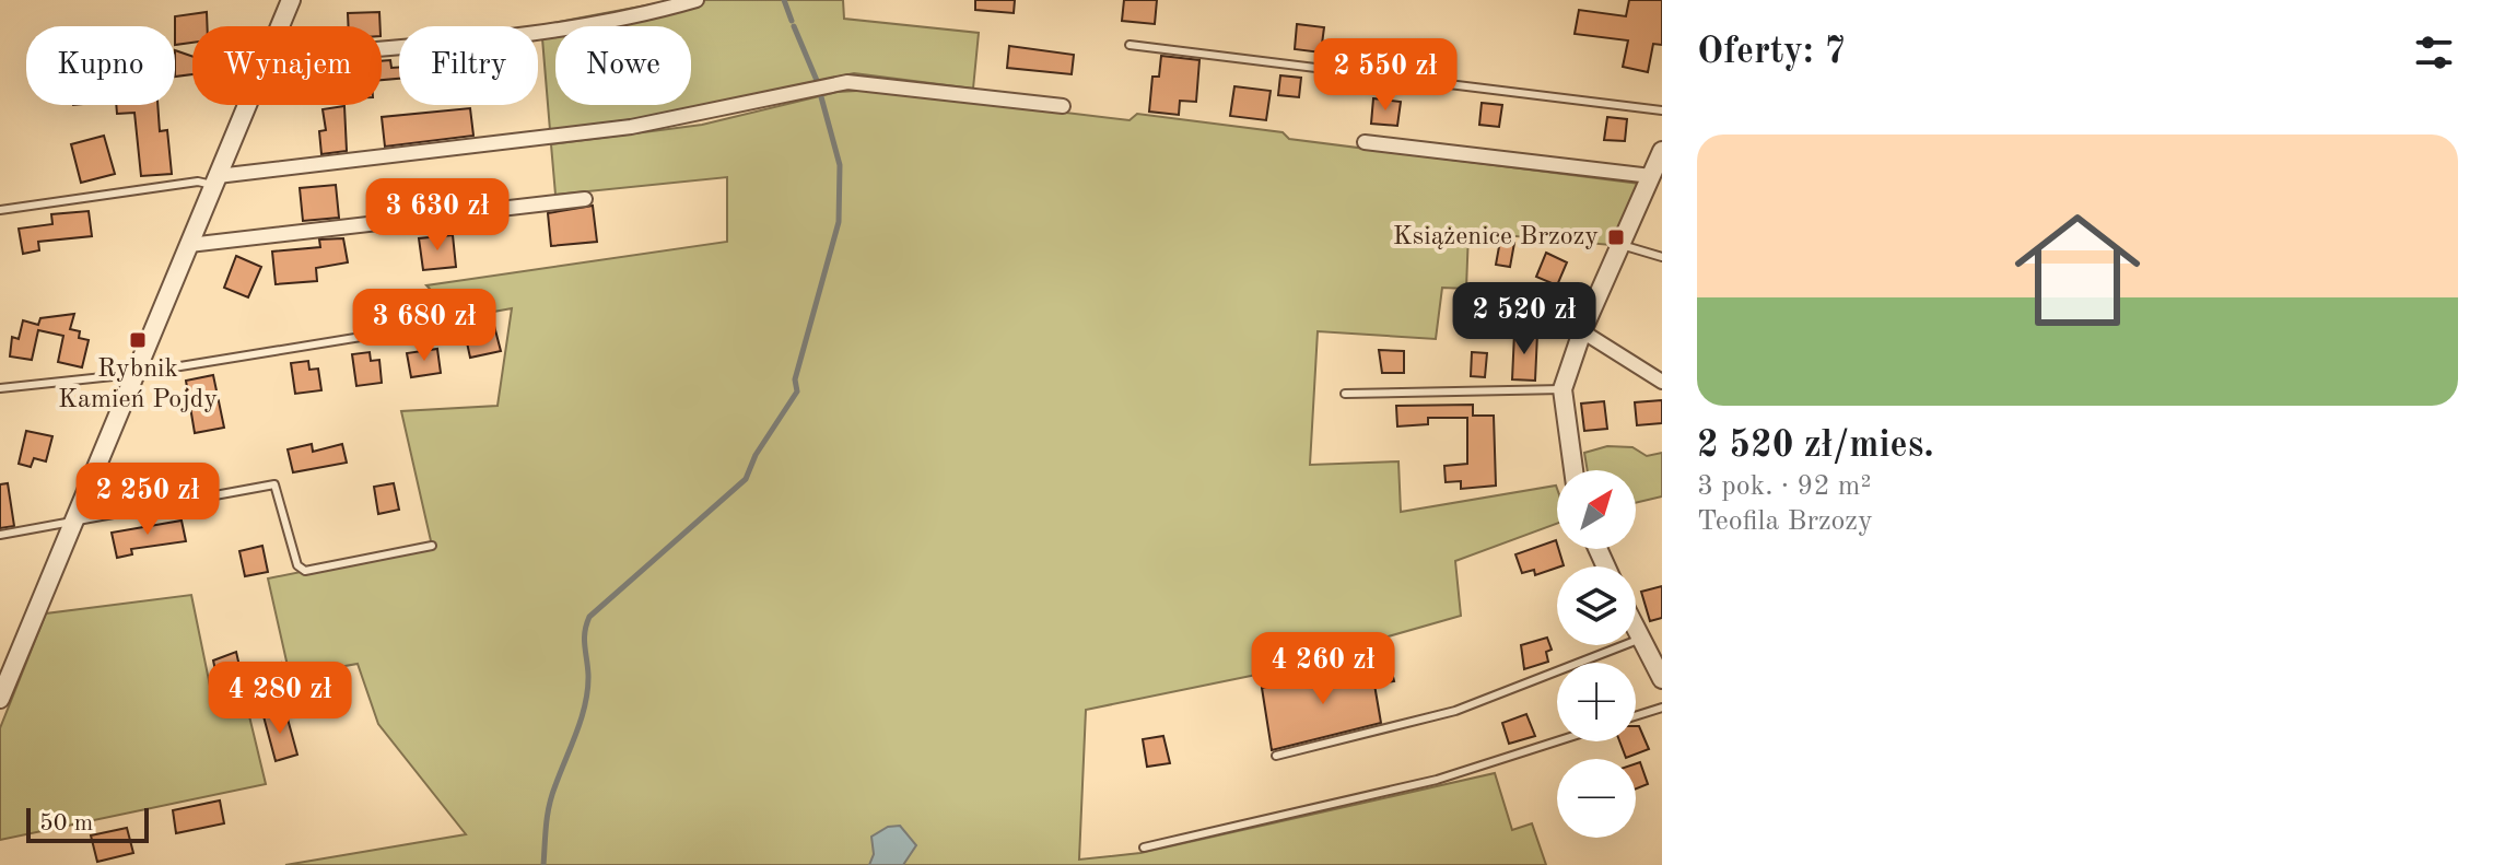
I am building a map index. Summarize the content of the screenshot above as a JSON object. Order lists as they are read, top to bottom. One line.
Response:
{"places":{"transit":["Książenice Brzozy","Rybnik Kamień Pojdy"]},"scale_bar":"50 m","north":"top right","page":{"heading":"Oferty: 7","chip":["Kupno","Wynajem","Filtry","Nowe"],"price":["2 550 zł","3 630 zł","2 520 zł","3 680 zł","2 250 zł","4 260 zł","4 280 zł"],"list":[{"name":"2 520 zł/mies.","note":"3 pok. · 92 m² · Teofila Brzozy"}],"map_buttons":["+","−"],"scale":"50 m"}}
